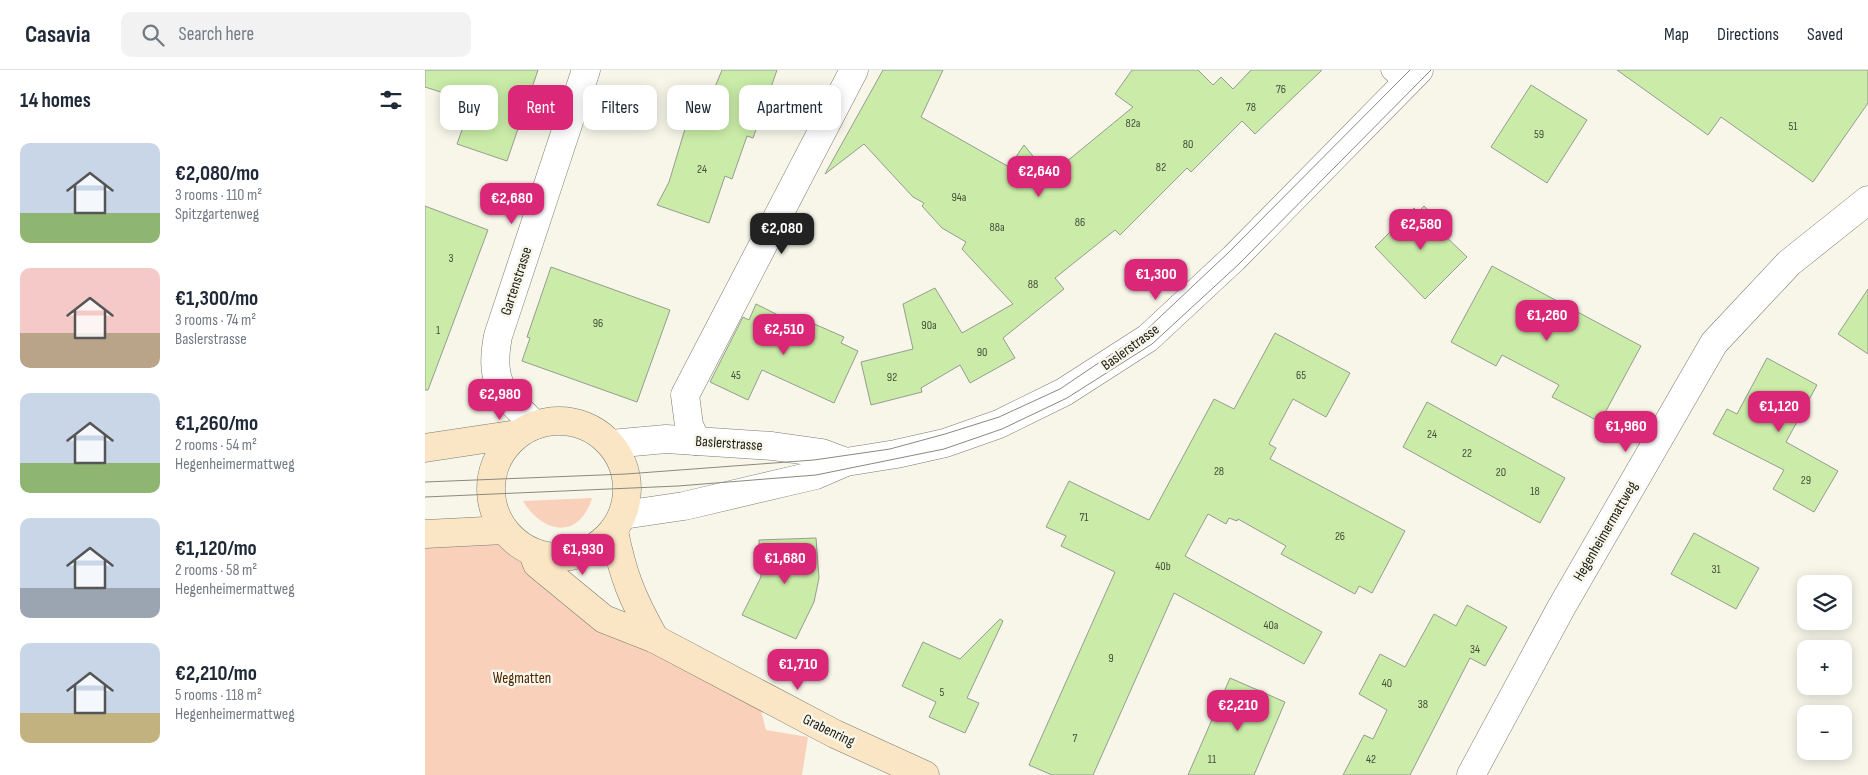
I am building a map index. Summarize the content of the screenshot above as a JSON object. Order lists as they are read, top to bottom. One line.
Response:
{"streets":{"main road":["Grabenring"],"street":["Gartenstrasse","Baslerstrasse","Hegenheimermattweg"]},"crossings":[["Gartenstrasse","Baslerstrasse"],["Gartenstrasse","Grabenring"],["Baslerstrasse","Grabenring"]],"parks":["Wegmatten"],"house_numbers":["76","78","82a","51","59","80","82","24","94a","86","88a","3","88","96","90a","1","90","45","65","92","24","22","28","20","29","18","71","26","40b","31","40a","34","9","40","5","38","7","11","42"],"page":{"header":"Casavia","search":"Search here","nav":["Map","Directions","Saved"],"heading":"14 homes","chip":["Buy","Rent","Filters","New","Apartment"],"list":[{"name":"€2,080/mo","note":"3 rooms · 110 m² · Spitzgartenweg"},{"name":"€1,300/mo","note":"3 rooms · 74 m² · Baslerstrasse"},{"name":"€1,260/mo","note":"2 rooms · 54 m² · Hegenheimermattweg"},{"name":"€1,120/mo","note":"2 rooms · 58 m² · Hegenheimermattweg"},{"name":"€2,210/mo","note":"5 rooms · 118 m² · Hegenheimermattweg"}],"price":["€2,640","€2,680","€2,580","€2,080","€1,300","€1,260","€2,510","€2,980","€1,120","€1,960","€1,930","€1,680","€1,710","€2,210"],"map_buttons":["+","−"]}}
